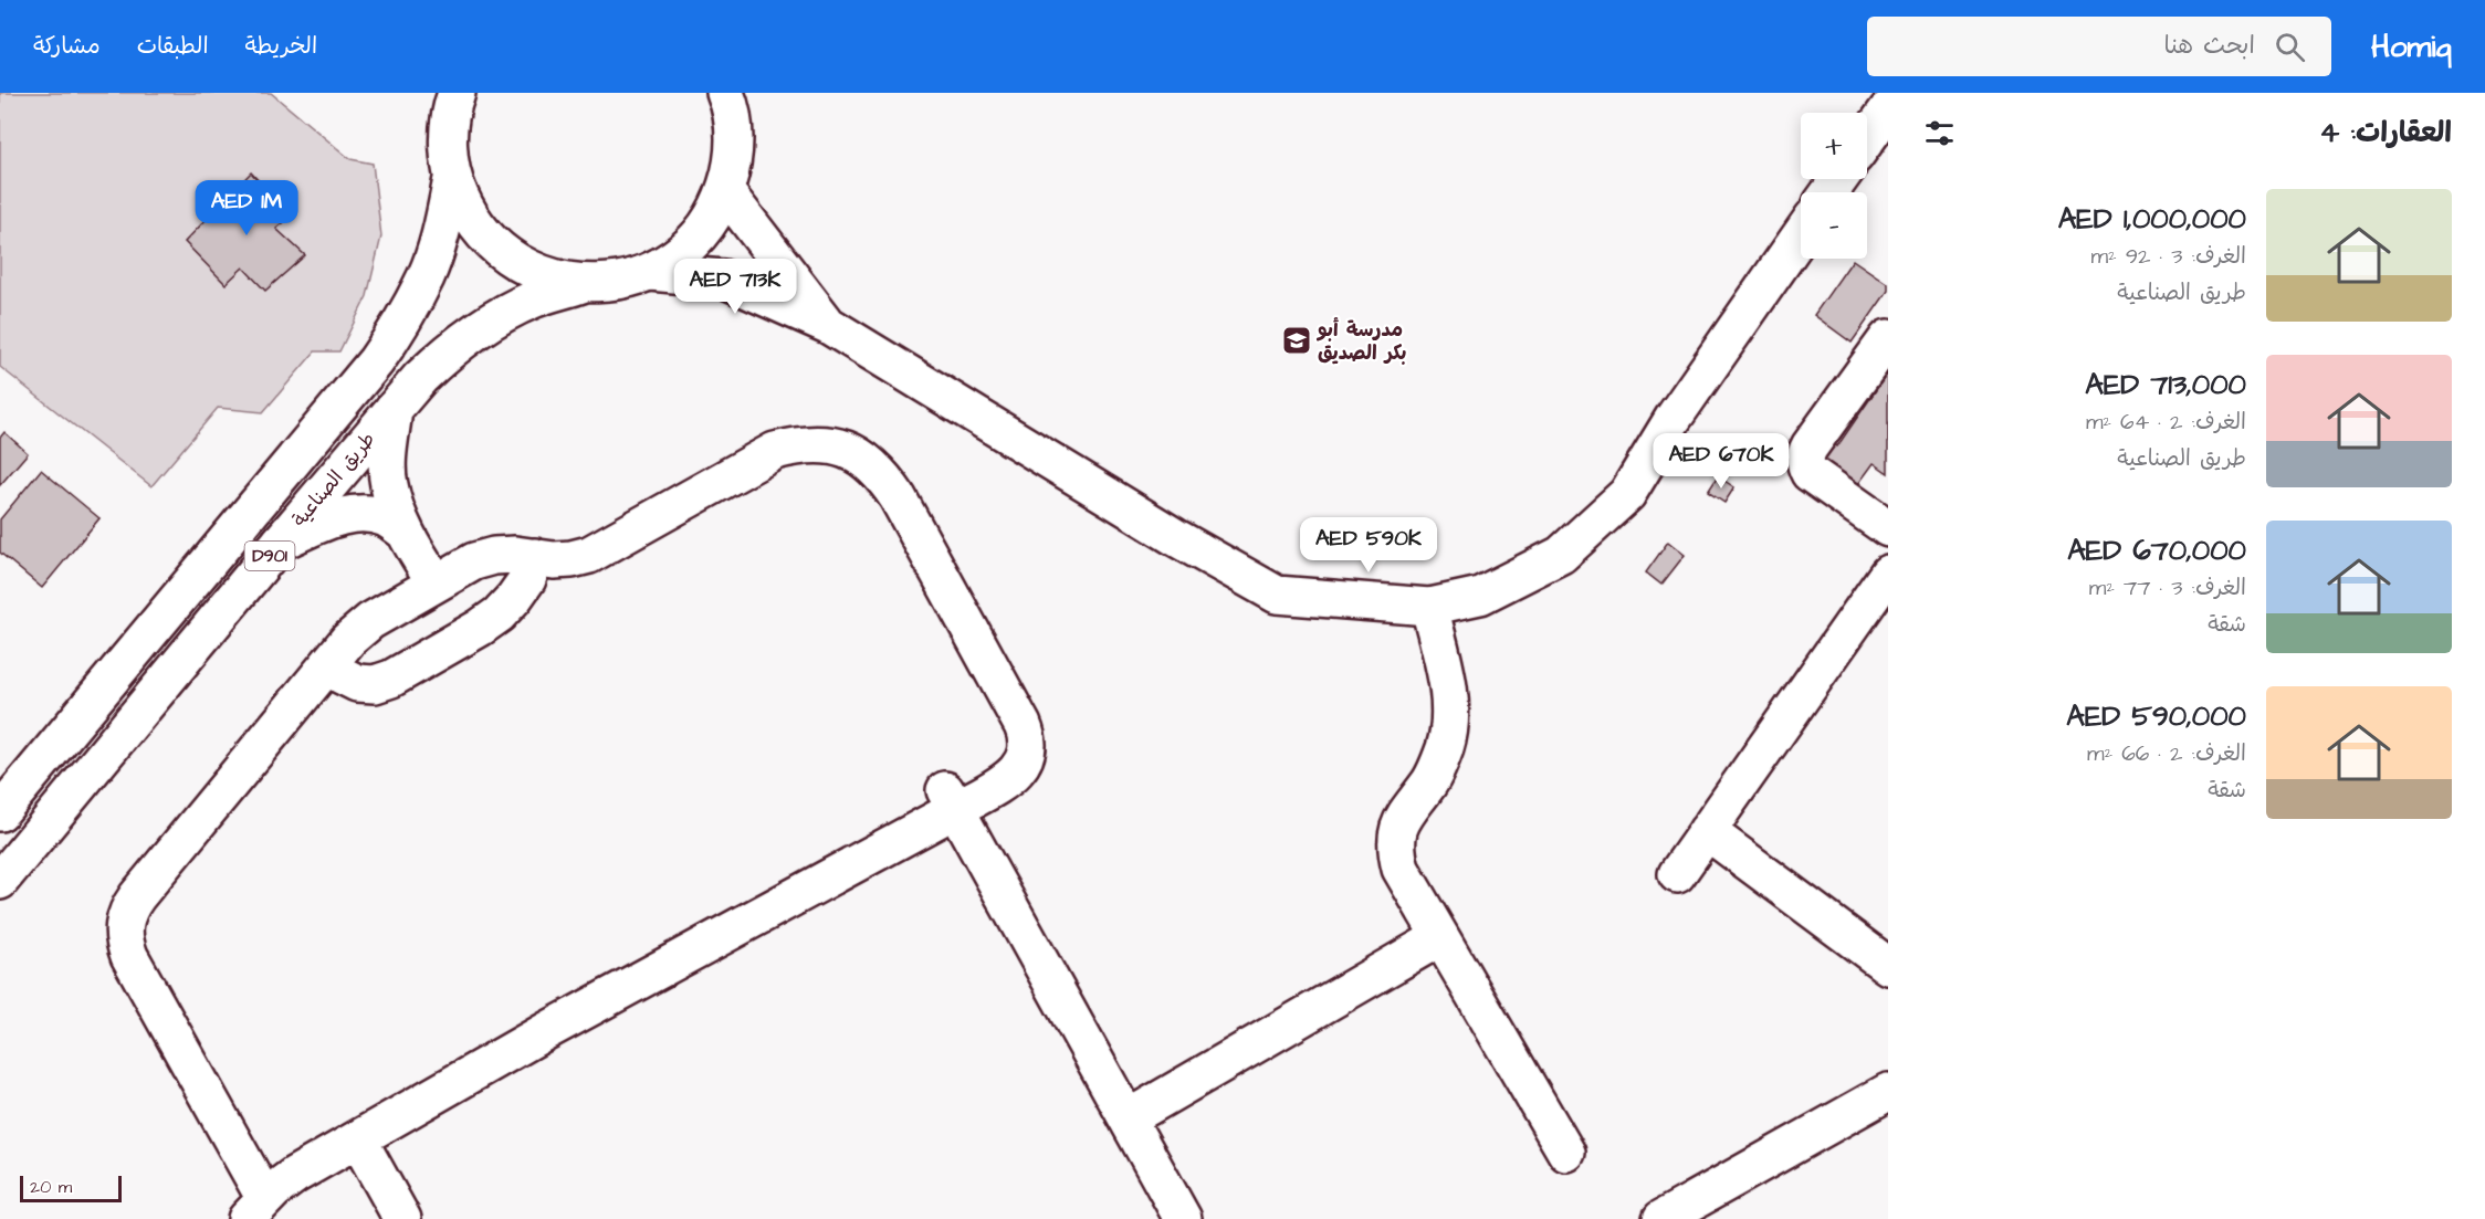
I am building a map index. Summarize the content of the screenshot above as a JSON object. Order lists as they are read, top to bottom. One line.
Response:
{"streets":{"main road":["طريق الصناعية","D901"]},"crossings":[["طريق الصناعية","D901"]],"places":{"school or university":["مدرسة أبو بكر الصديق"]},"scale_bar":"20 m","page":{"header":"Homiq","search":"ابحث هنا","nav":["الخريطة","الطبقات","مشاركة"],"heading":"العقارات: 4","map_buttons":["+","−"],"list":[{"name":"AED 1,000,000","note":"الغرف: 3 · 92 m² · طريق الصناعية"},{"name":"AED 713,000","note":"الغرف: 2 · 64 m² · طريق الصناعية"},{"name":"AED 670,000","note":"الغرف: 3 · 77 m² · شقة"},{"name":"AED 590,000","note":"الغرف: 2 · 66 m² · شقة"}],"price":["AED 1M","AED 713K","AED 670K","AED 590K"],"scale":"20 m"}}
